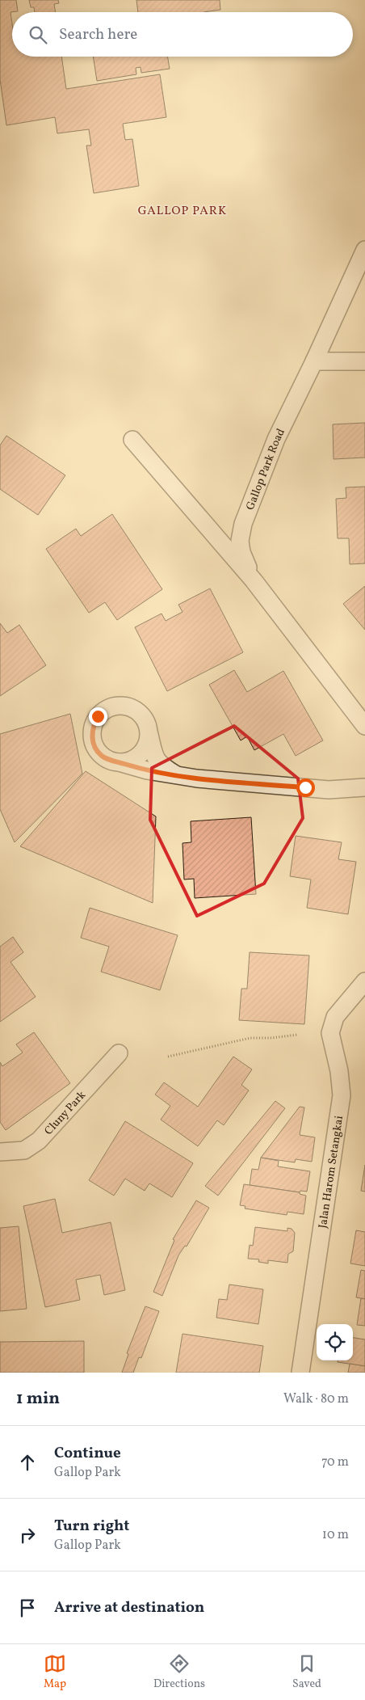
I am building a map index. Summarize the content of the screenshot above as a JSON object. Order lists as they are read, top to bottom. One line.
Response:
{"streets":{"street":["Gallop Park Road","Cluny Park","Jalan Harom Setangkai"]},"districts":["GALLOP PARK"],"page":{"search":"Search here","heading":["1 min","Walk · 80 m"],"list":[["Continue","Gallop Park","70 m"],["Turn right","Gallop Park","10 m"],"Arrive at destination"],"nav":["Map","Directions","Saved"]}}
